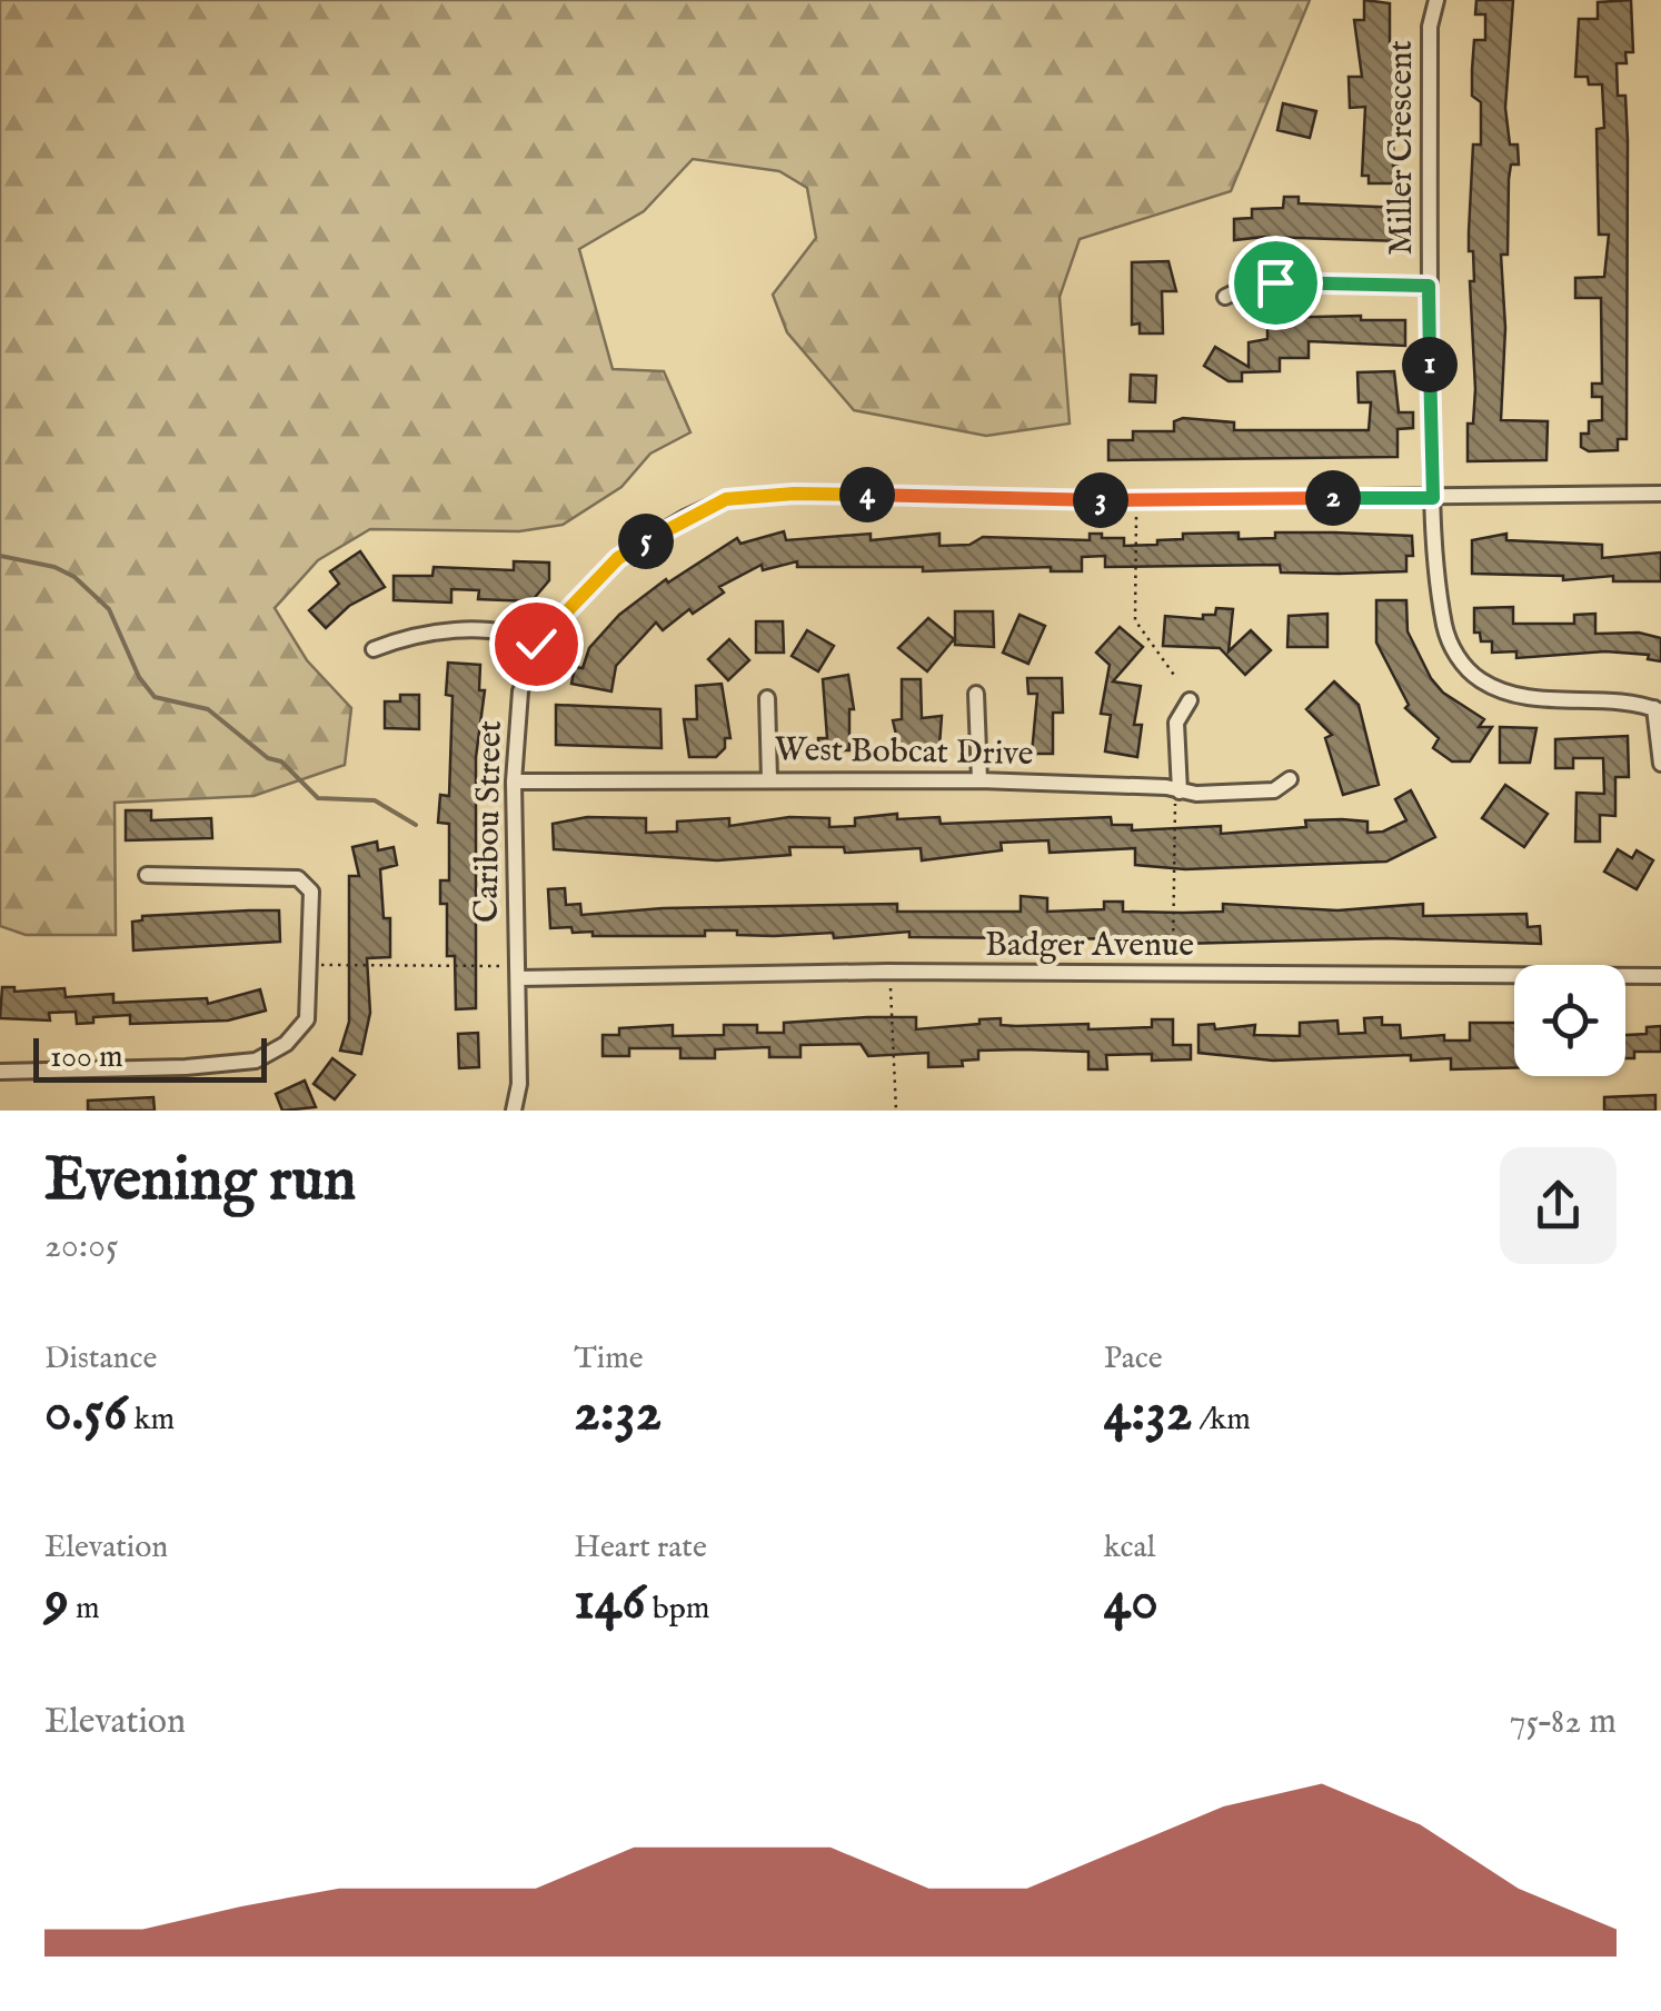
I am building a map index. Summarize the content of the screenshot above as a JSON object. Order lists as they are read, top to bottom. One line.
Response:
{"streets":{"street":["Miller Crescent","West Bobcat Drive","Caribou Street","Badger Avenue"]},"crossings":[["Miller Crescent","Caribou Street"],["West Bobcat Drive","Caribou Street"],["Caribou Street","Badger Avenue"]],"scale_bar":"100 m","page":{"pins":["1","4","2","3","5"],"scale":"100 m","heading":["Evening run","20:05"],"stats":[["Distance","0.56 km"],["Time","2:32"],["Pace","4:32 /km"],["Elevation","9 m"],["Heart rate","146 bpm"],["kcal","40"]],"chart":["Elevation","75–82 m"]}}
